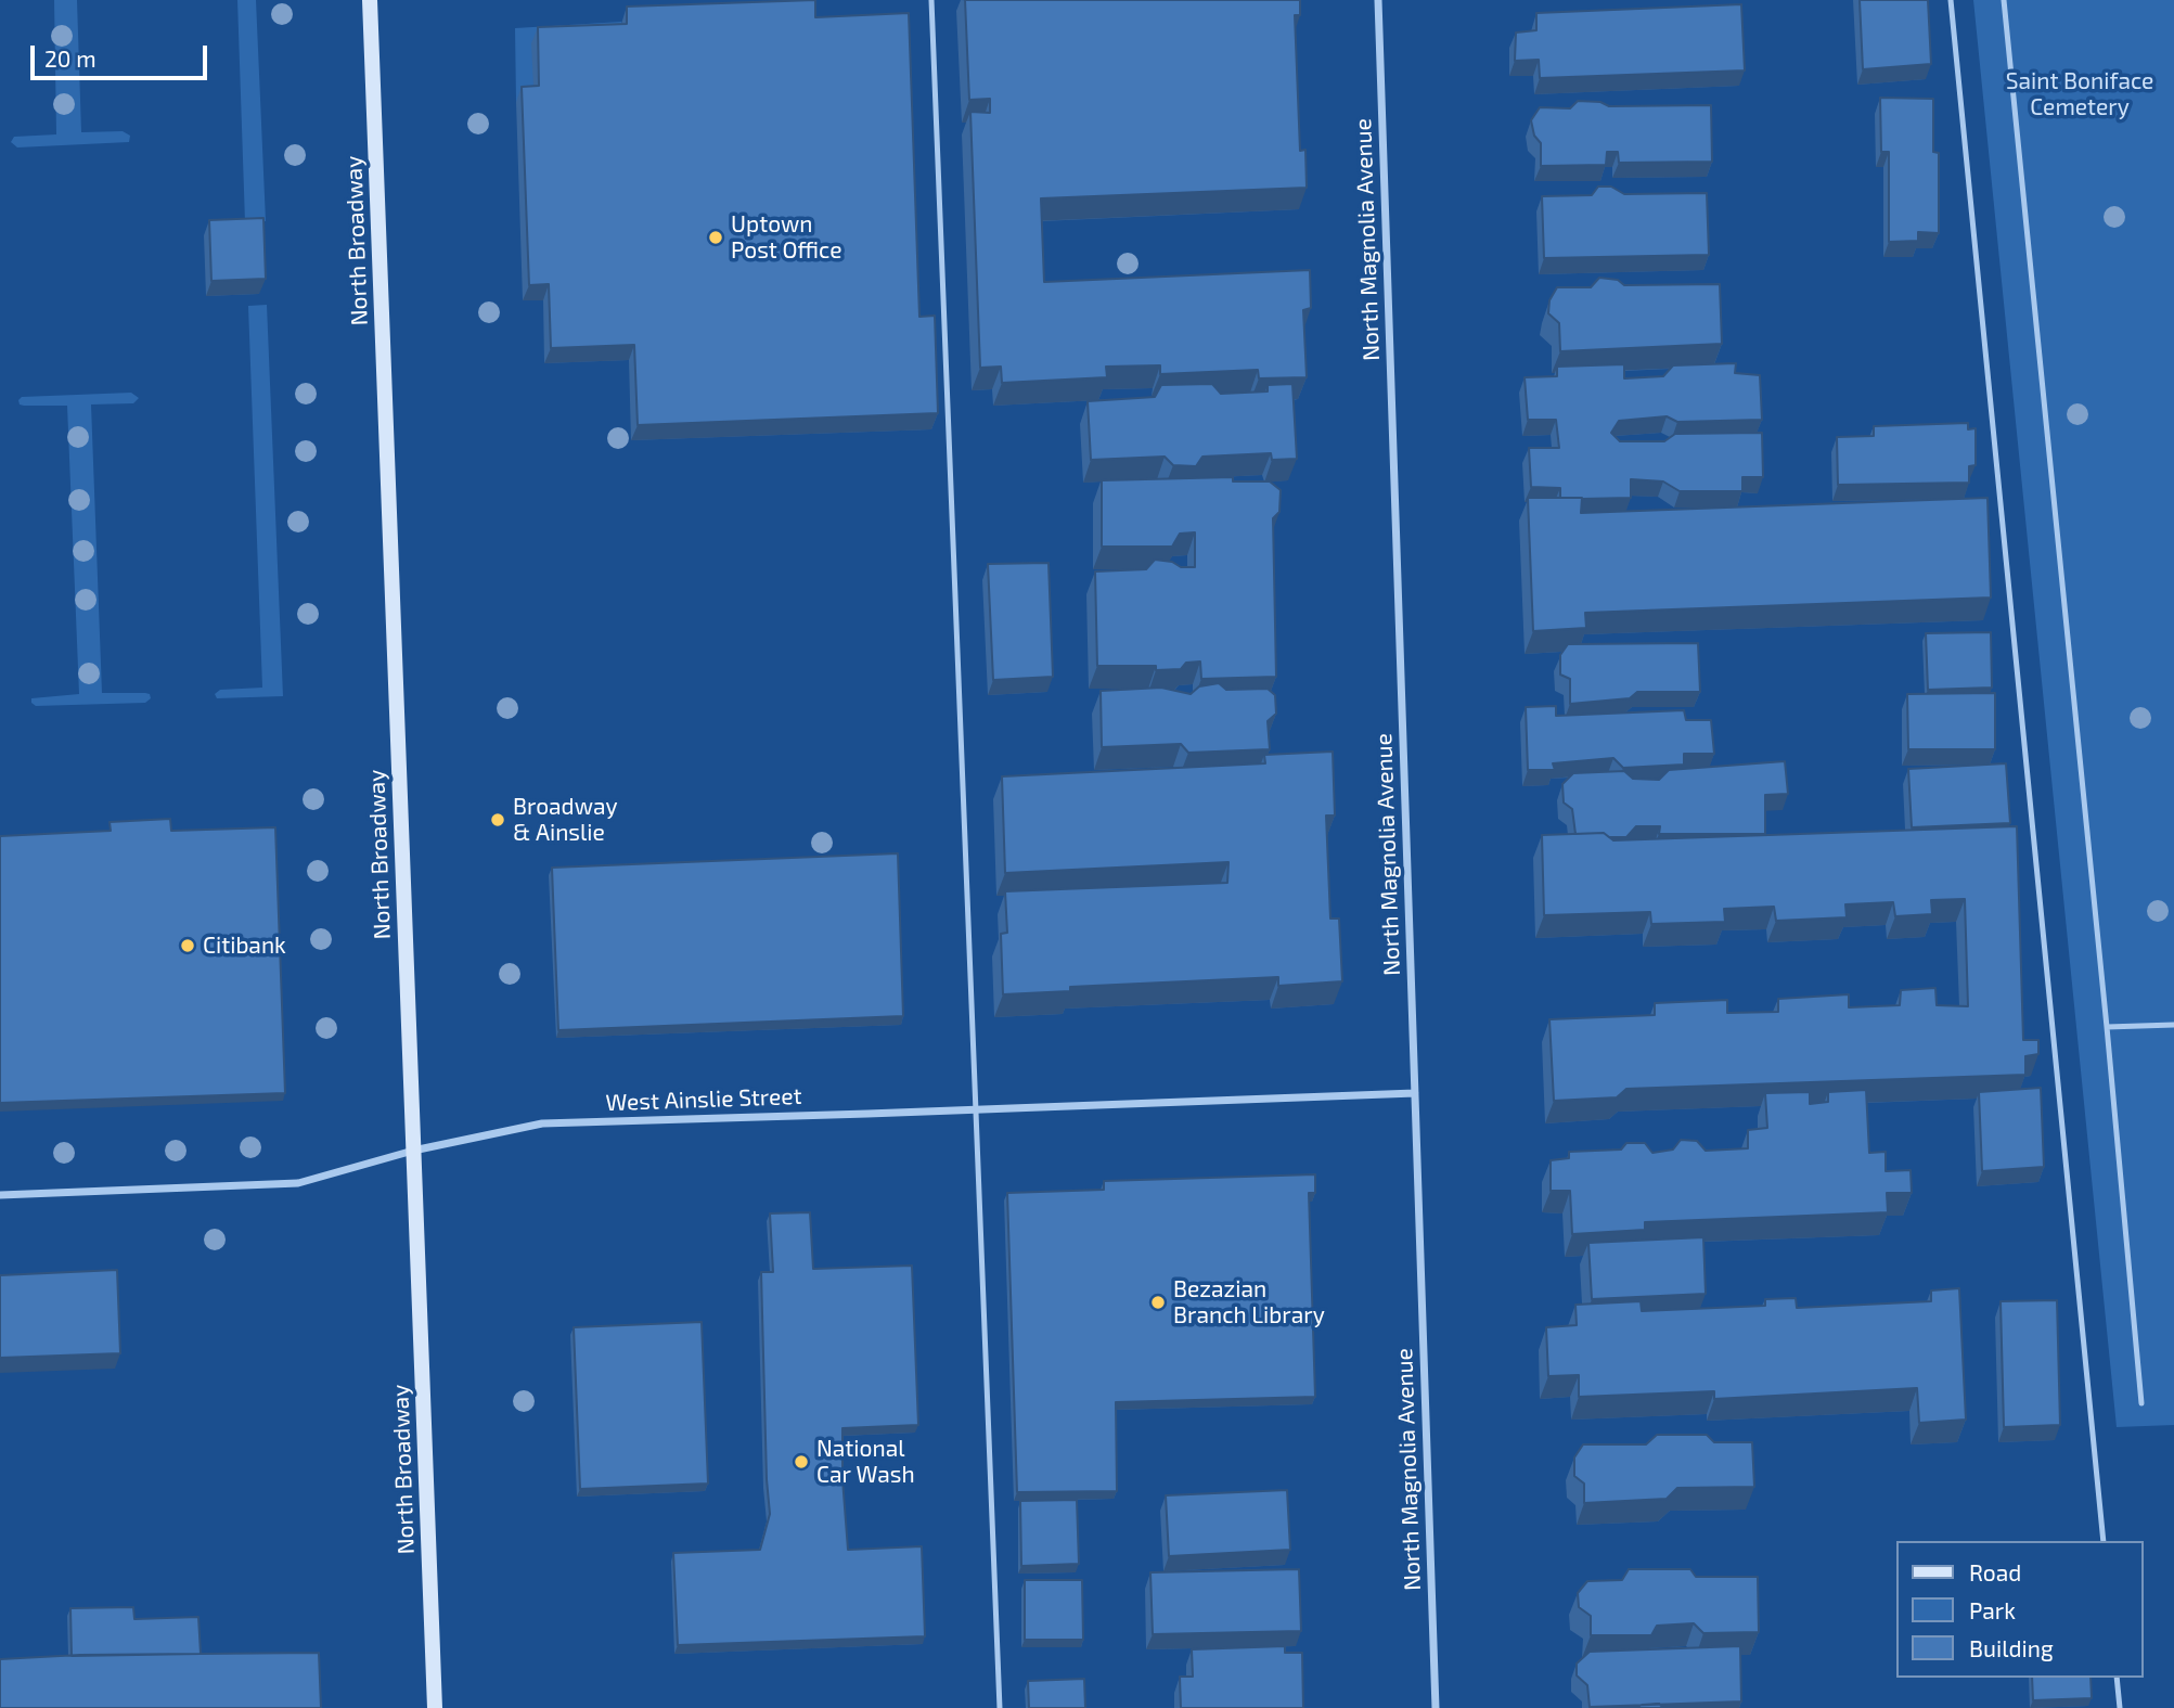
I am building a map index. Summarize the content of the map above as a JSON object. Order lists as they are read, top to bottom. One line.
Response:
{"streets":{"main road":["North Broadway"],"street":["North Magnolia Avenue","West Ainslie Street"]},"crossings":[["North Magnolia Avenue","West Ainslie Street"],["North Broadway","West Ainslie Street"]],"parks":["Saint Boniface Cemetery"],"places":["Uptown Post Office","Broadway & Ainslie","Citibank","Bezazian Branch Library","National Car Wash"],"legend":["Road","Park","Building"],"scale_bar":"20 m"}
